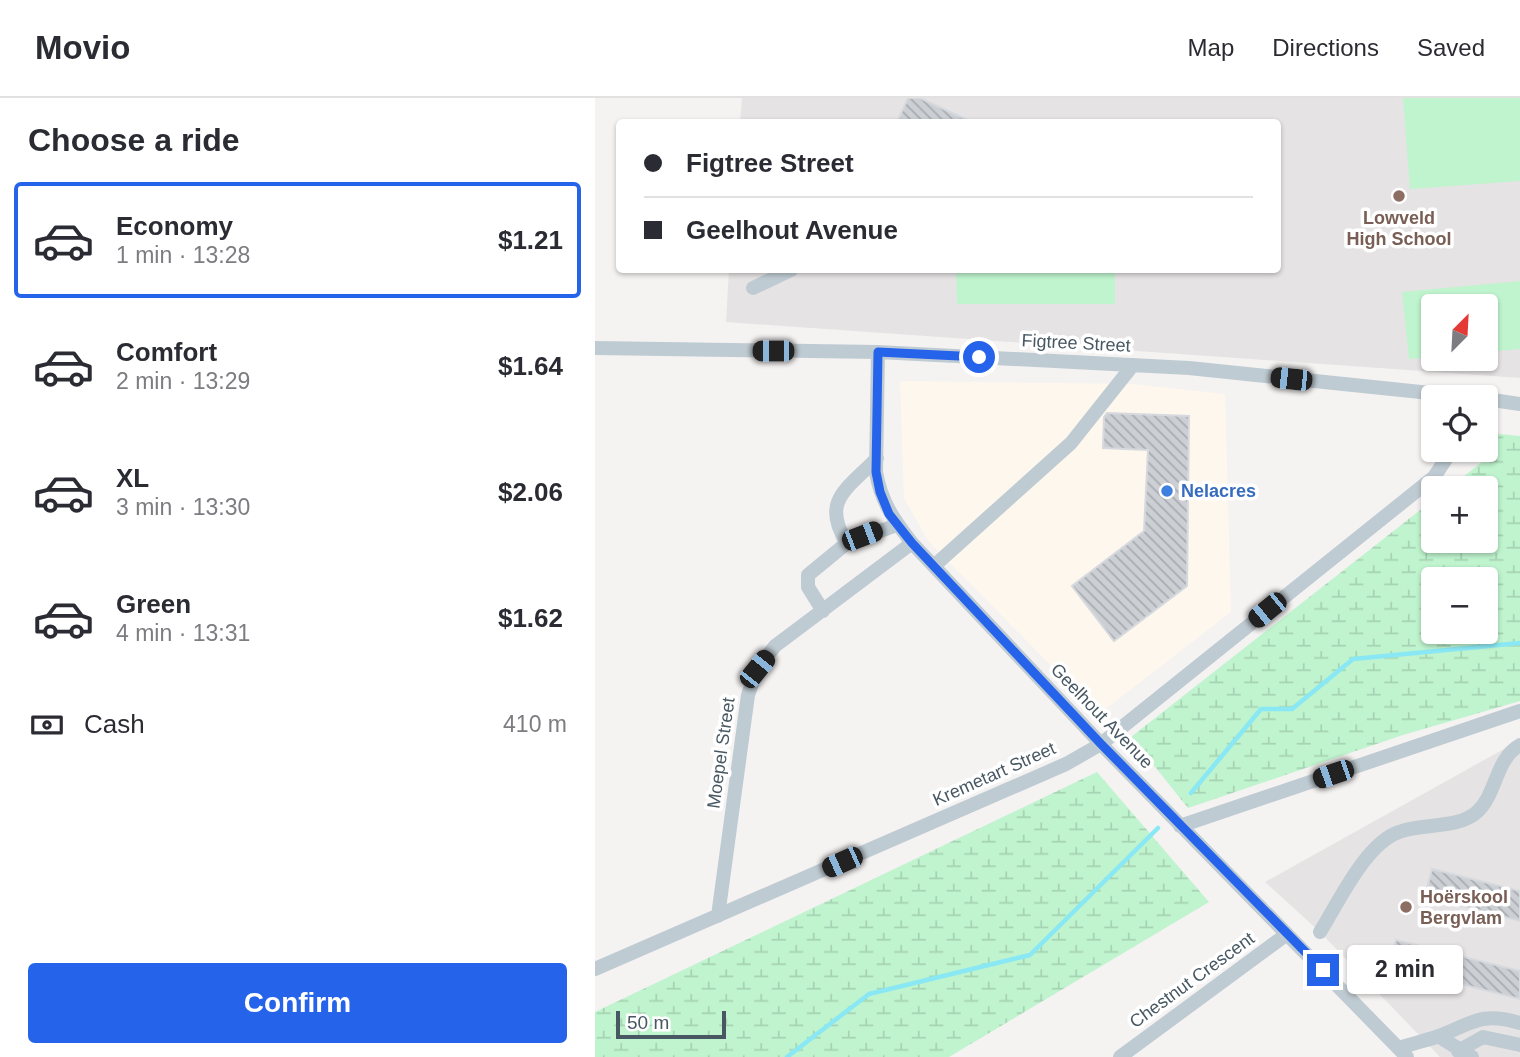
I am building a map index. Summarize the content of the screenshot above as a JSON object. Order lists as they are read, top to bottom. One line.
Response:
{"streets":{"street":["Figtree Street","Geelhout Avenue","Moepel Street","Kremetart Street","Chestnut Crescent"]},"crossings":[["Figtree Street","Geelhout Avenue"],["Geelhout Avenue","Moepel Street"],["Geelhout Avenue","Kremetart Street"],["Geelhout Avenue","Chestnut Crescent"],["Moepel Street","Kremetart Street"]],"places":["Lowveld High School","Nelacres","Hoërskool Bergvlam"],"scale_bar":"50 m","north":"top right","page":{"header":"Movio","nav":["Map","Directions","Saved"],"heading":"Choose a ride","banner":["Figtree Street","Geelhout Avenue"],"list":[{"name":"Economy","note":"1 min · 13:28","value":"$1.21"},{"name":"Comfort","note":"2 min · 13:29","value":"$1.64"},{"name":"XL","note":"3 min · 13:30","value":"$2.06"},{"name":"Green","note":"4 min · 13:31","value":"$1.62"}],"map_buttons":["+","−"],"pay":["Cash","410 m"],"bubble":"2 min","buttons":"Confirm","scale":"50 m"}}
